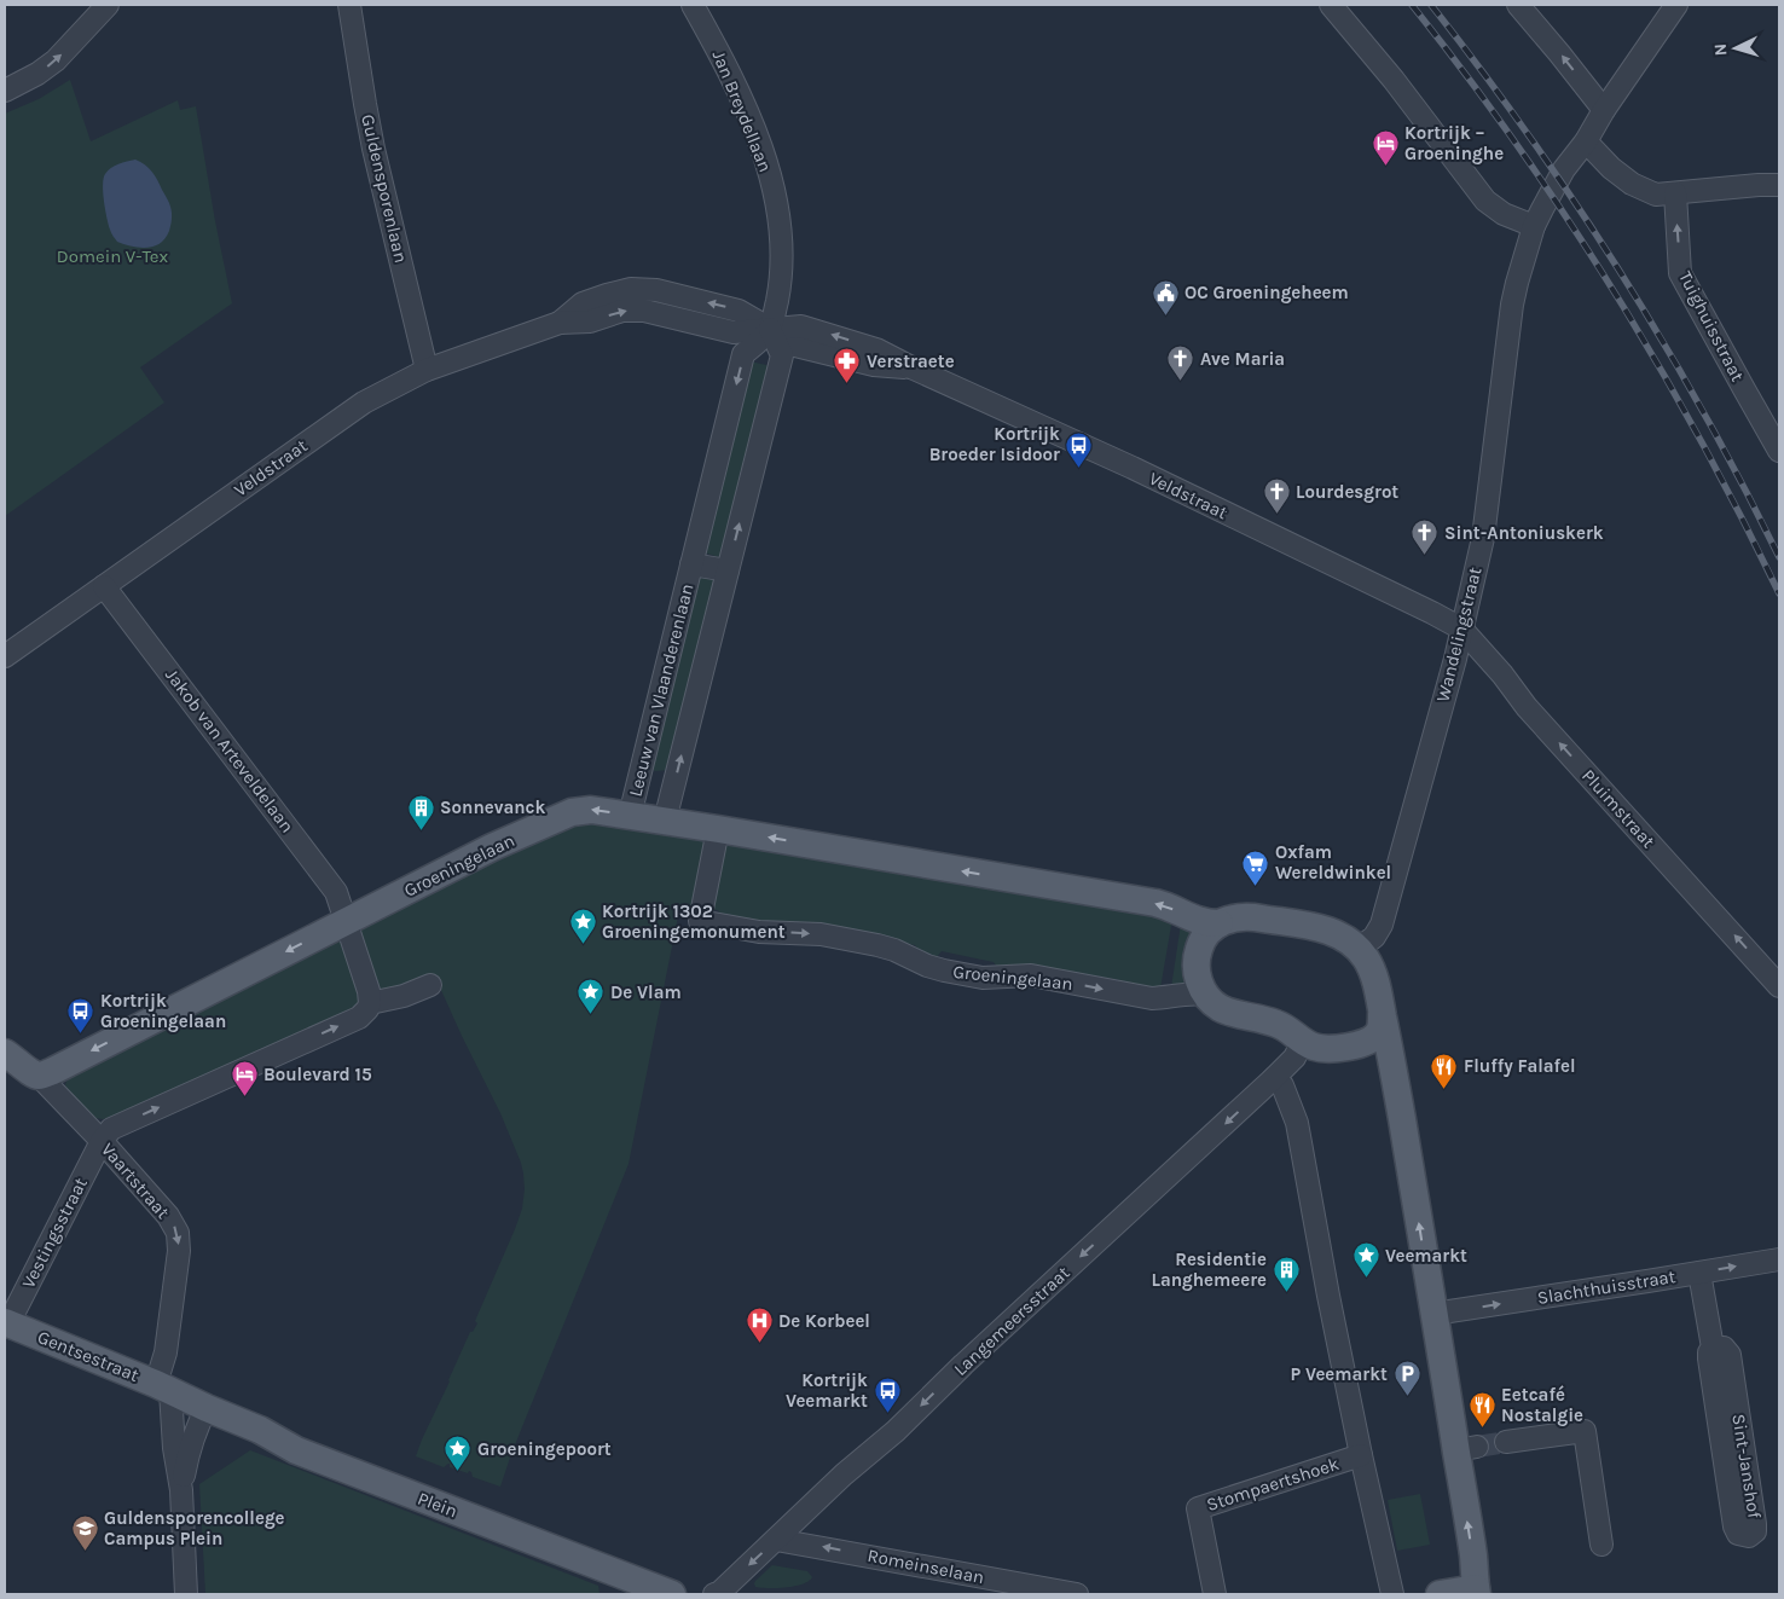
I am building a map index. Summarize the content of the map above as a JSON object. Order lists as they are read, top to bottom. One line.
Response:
{"streets":{"main road":["Groeningelaan","Vaartstraat","Gentsestraat","Plein"],"street":["Jan Breydellaan","Guldensporenlaan","Tuighuisstraat","Veldstraat","Wandelingstraat","Leeuw van Vlaanderenlaan","Jakob van Arteveldelaan","Pluimstraat","Vestingsstraat","Slachthuisstraat","Langemeersstraat","Sint-Janshof","Stompaertshoek","Romeinselaan"]},"crossings":[["Jan Breydellaan","Veldstraat"],["Jan Breydellaan","Leeuw van Vlaanderenlaan"],["Guldensporenlaan","Veldstraat"],["Veldstraat","Wandelingstraat"],["Veldstraat","Leeuw van Vlaanderenlaan"],["Veldstraat","Jakob van Arteveldelaan"],["Veldstraat","Pluimstraat"],["Wandelingstraat","Pluimstraat"],["Wandelingstraat","Groeningelaan"],["Leeuw van Vlaanderenlaan","Groeningelaan"],["Jakob van Arteveldelaan","Groeningelaan"],["Groeningelaan","Vaartstraat"],["Vaartstraat","Vestingsstraat"],["Vaartstraat","Gentsestraat"],["Vaartstraat","Plein"],["Vestingsstraat","Gentsestraat"],["Slachthuisstraat","Sint-Janshof"],["Langemeersstraat","Romeinselaan"],["Gentsestraat","Plein"]],"one_way":["Tuighuisstraat","Pluimstraat","Vaartstraat","Slachthuisstraat","Langemeersstraat","Romeinselaan"],"parks":["Domein V-Tex"],"places":{"hotel":["Kortrijk – Groeninghe","Boulevard 15"],"public building":["OC Groeningeheem"],"church":["Ave Maria","Lourdesgrot","Sint-Antoniuskerk"],"pharmacy":["Verstraete"],"bus stop":["Kortrijk Broeder Isidoor","Kortrijk Groeningelaan","Kortrijk Veemarkt"],"building":["Sonnevanck","Residentie Langhemeere"],"supermarket":["Oxfam Wereldwinkel"],"place":["Kortrijk 1302 Groeningemonument","De Vlam","Veemarkt","Groeningepoort"],"restaurant":["Fluffy Falafel","Eetcafé Nostalgie"],"hospital":["De Korbeel"],"parking":["P Veemarkt"],"school or university":["Guldensporencollege Campus Plein"]},"north":"left"}
